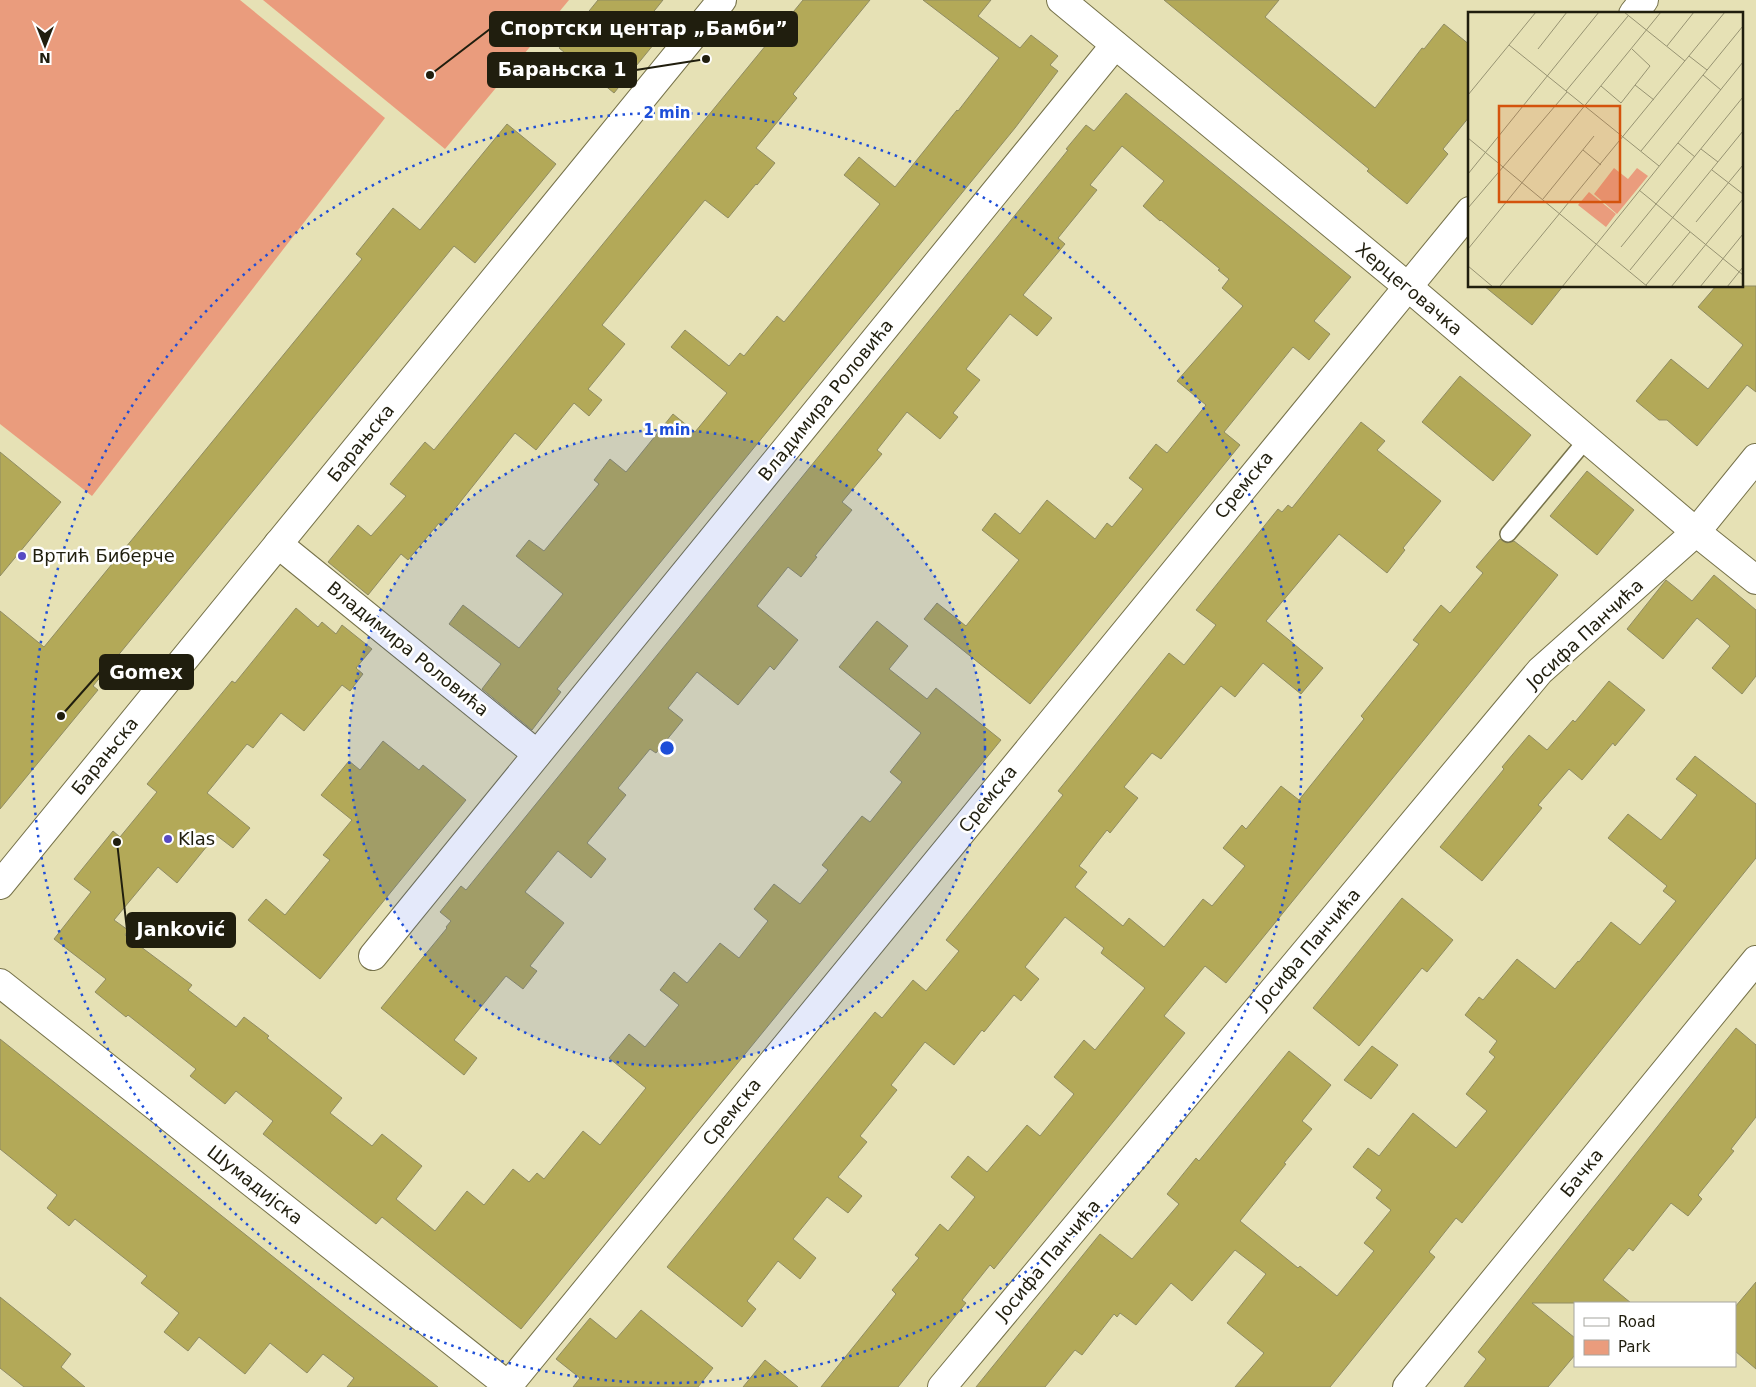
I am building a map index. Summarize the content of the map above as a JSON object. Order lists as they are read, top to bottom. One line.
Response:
{"streets":{"street":["Херцеговачка","Владимира Роловића","Барањска","Сремска","Јосифа Панчића","Бачка","Шумадијска"]},"crossings":[["Херцеговачка","Владимира Роловића"],["Херцеговачка","Сремска"],["Херцеговачка","Јосифа Панчића"],["Владимира Роловића","Барањска"],["Сремска","Шумадијска"]],"places":["Барањска 1","Спортски центар „Бамби”","Вртић Биберче","Gomex","Klas","Janković"],"legend":["Road","Park"],"north":"bottom","rings":["2 min","1 min"]}
